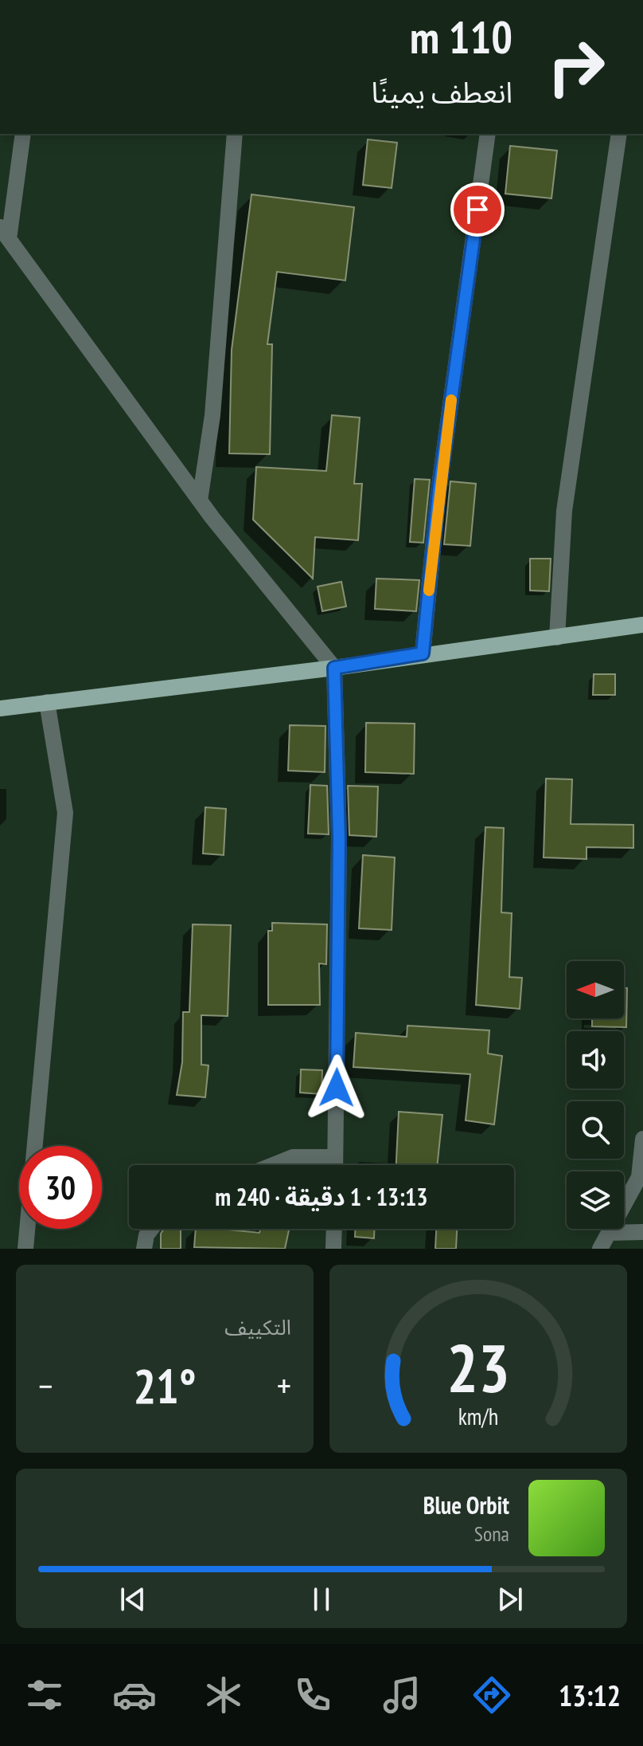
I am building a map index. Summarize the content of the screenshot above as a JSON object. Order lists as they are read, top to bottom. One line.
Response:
{"north":"left","page":{"turn":["110 m","انعطف يمينًا"],"limit":"30","trip":"13:13 · 1 دقيقة · 240 m","tile":"التكييف","heat":["−","21°","+"],"song":["Blue Orbit","Sona"],"tabs":"13:12","gauge":["23","km/h"]}}
